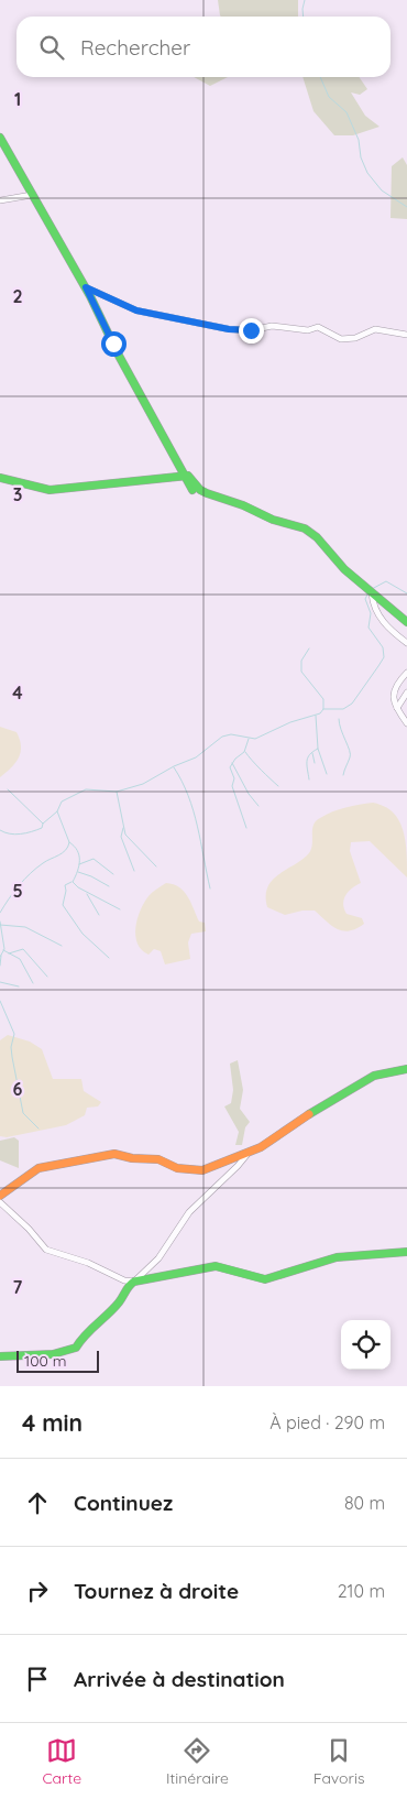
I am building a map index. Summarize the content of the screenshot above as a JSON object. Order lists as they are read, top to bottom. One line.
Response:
{"scale_bar":"100 m","page":{"search":"Rechercher","scale":"100 m","heading":["4 min","À pied · 290 m"],"list":[["Continuez","80 m"],["Tournez à droite","210 m"],"Arrivée à destination"],"nav":["Carte","Itinéraire","Favoris"]},"grid":{"rows":["1","2","3","4","5","6","7"]}}
